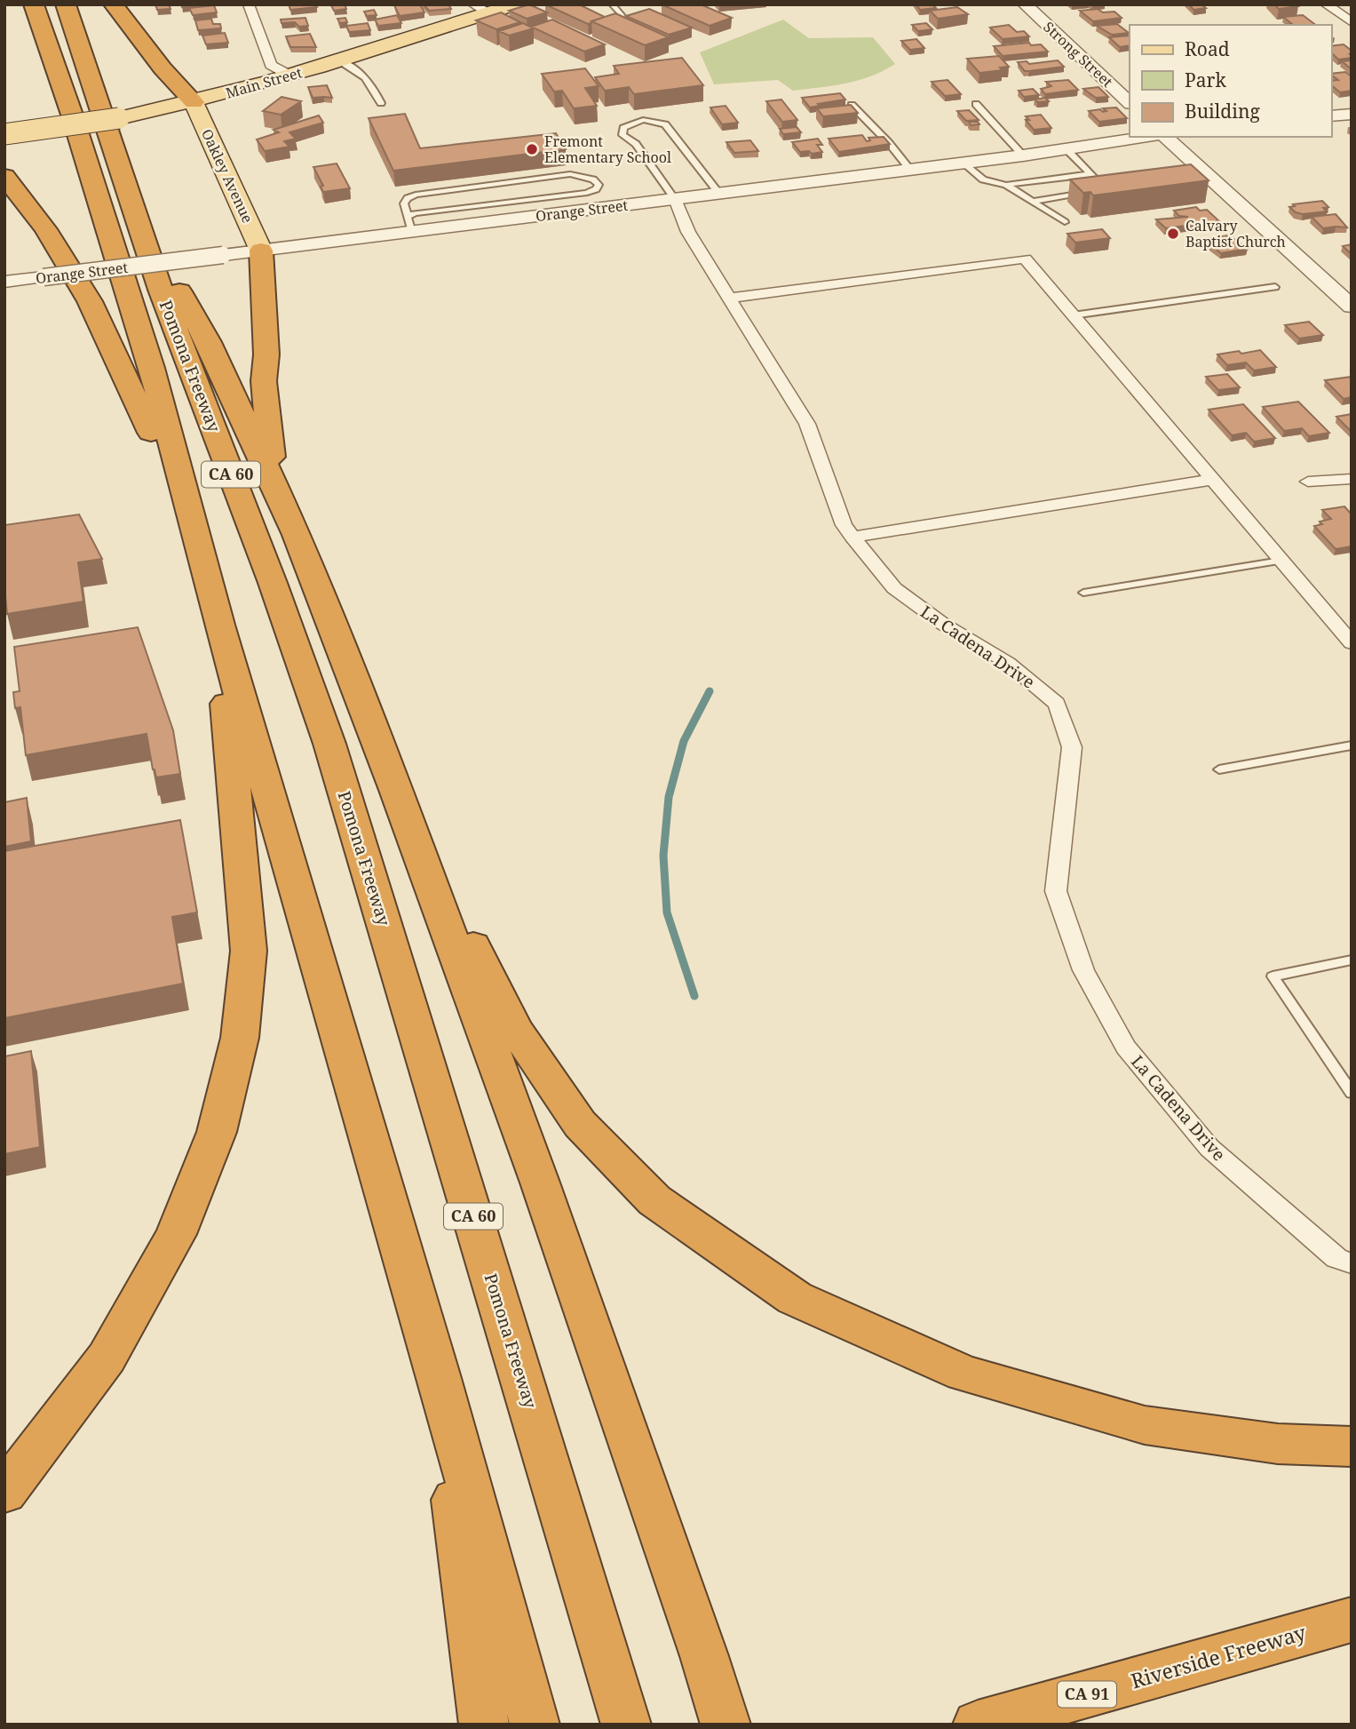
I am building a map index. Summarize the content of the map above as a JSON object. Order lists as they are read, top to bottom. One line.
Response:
{"streets":{"highway":["Pomona Freeway","CA 60","Riverside Freeway","CA 91"],"main road":["Main Street","Oakley Avenue"],"street":["Strong Street","Orange Street","La Cadena Drive"]},"crossings":[["Main Street","Oakley Avenue"],["Oakley Avenue","Orange Street"],["Orange Street","La Cadena Drive"]],"places":["Fremont Elementary School","Calvary Baptist Church"],"legend":["Road","Park","Building"]}
